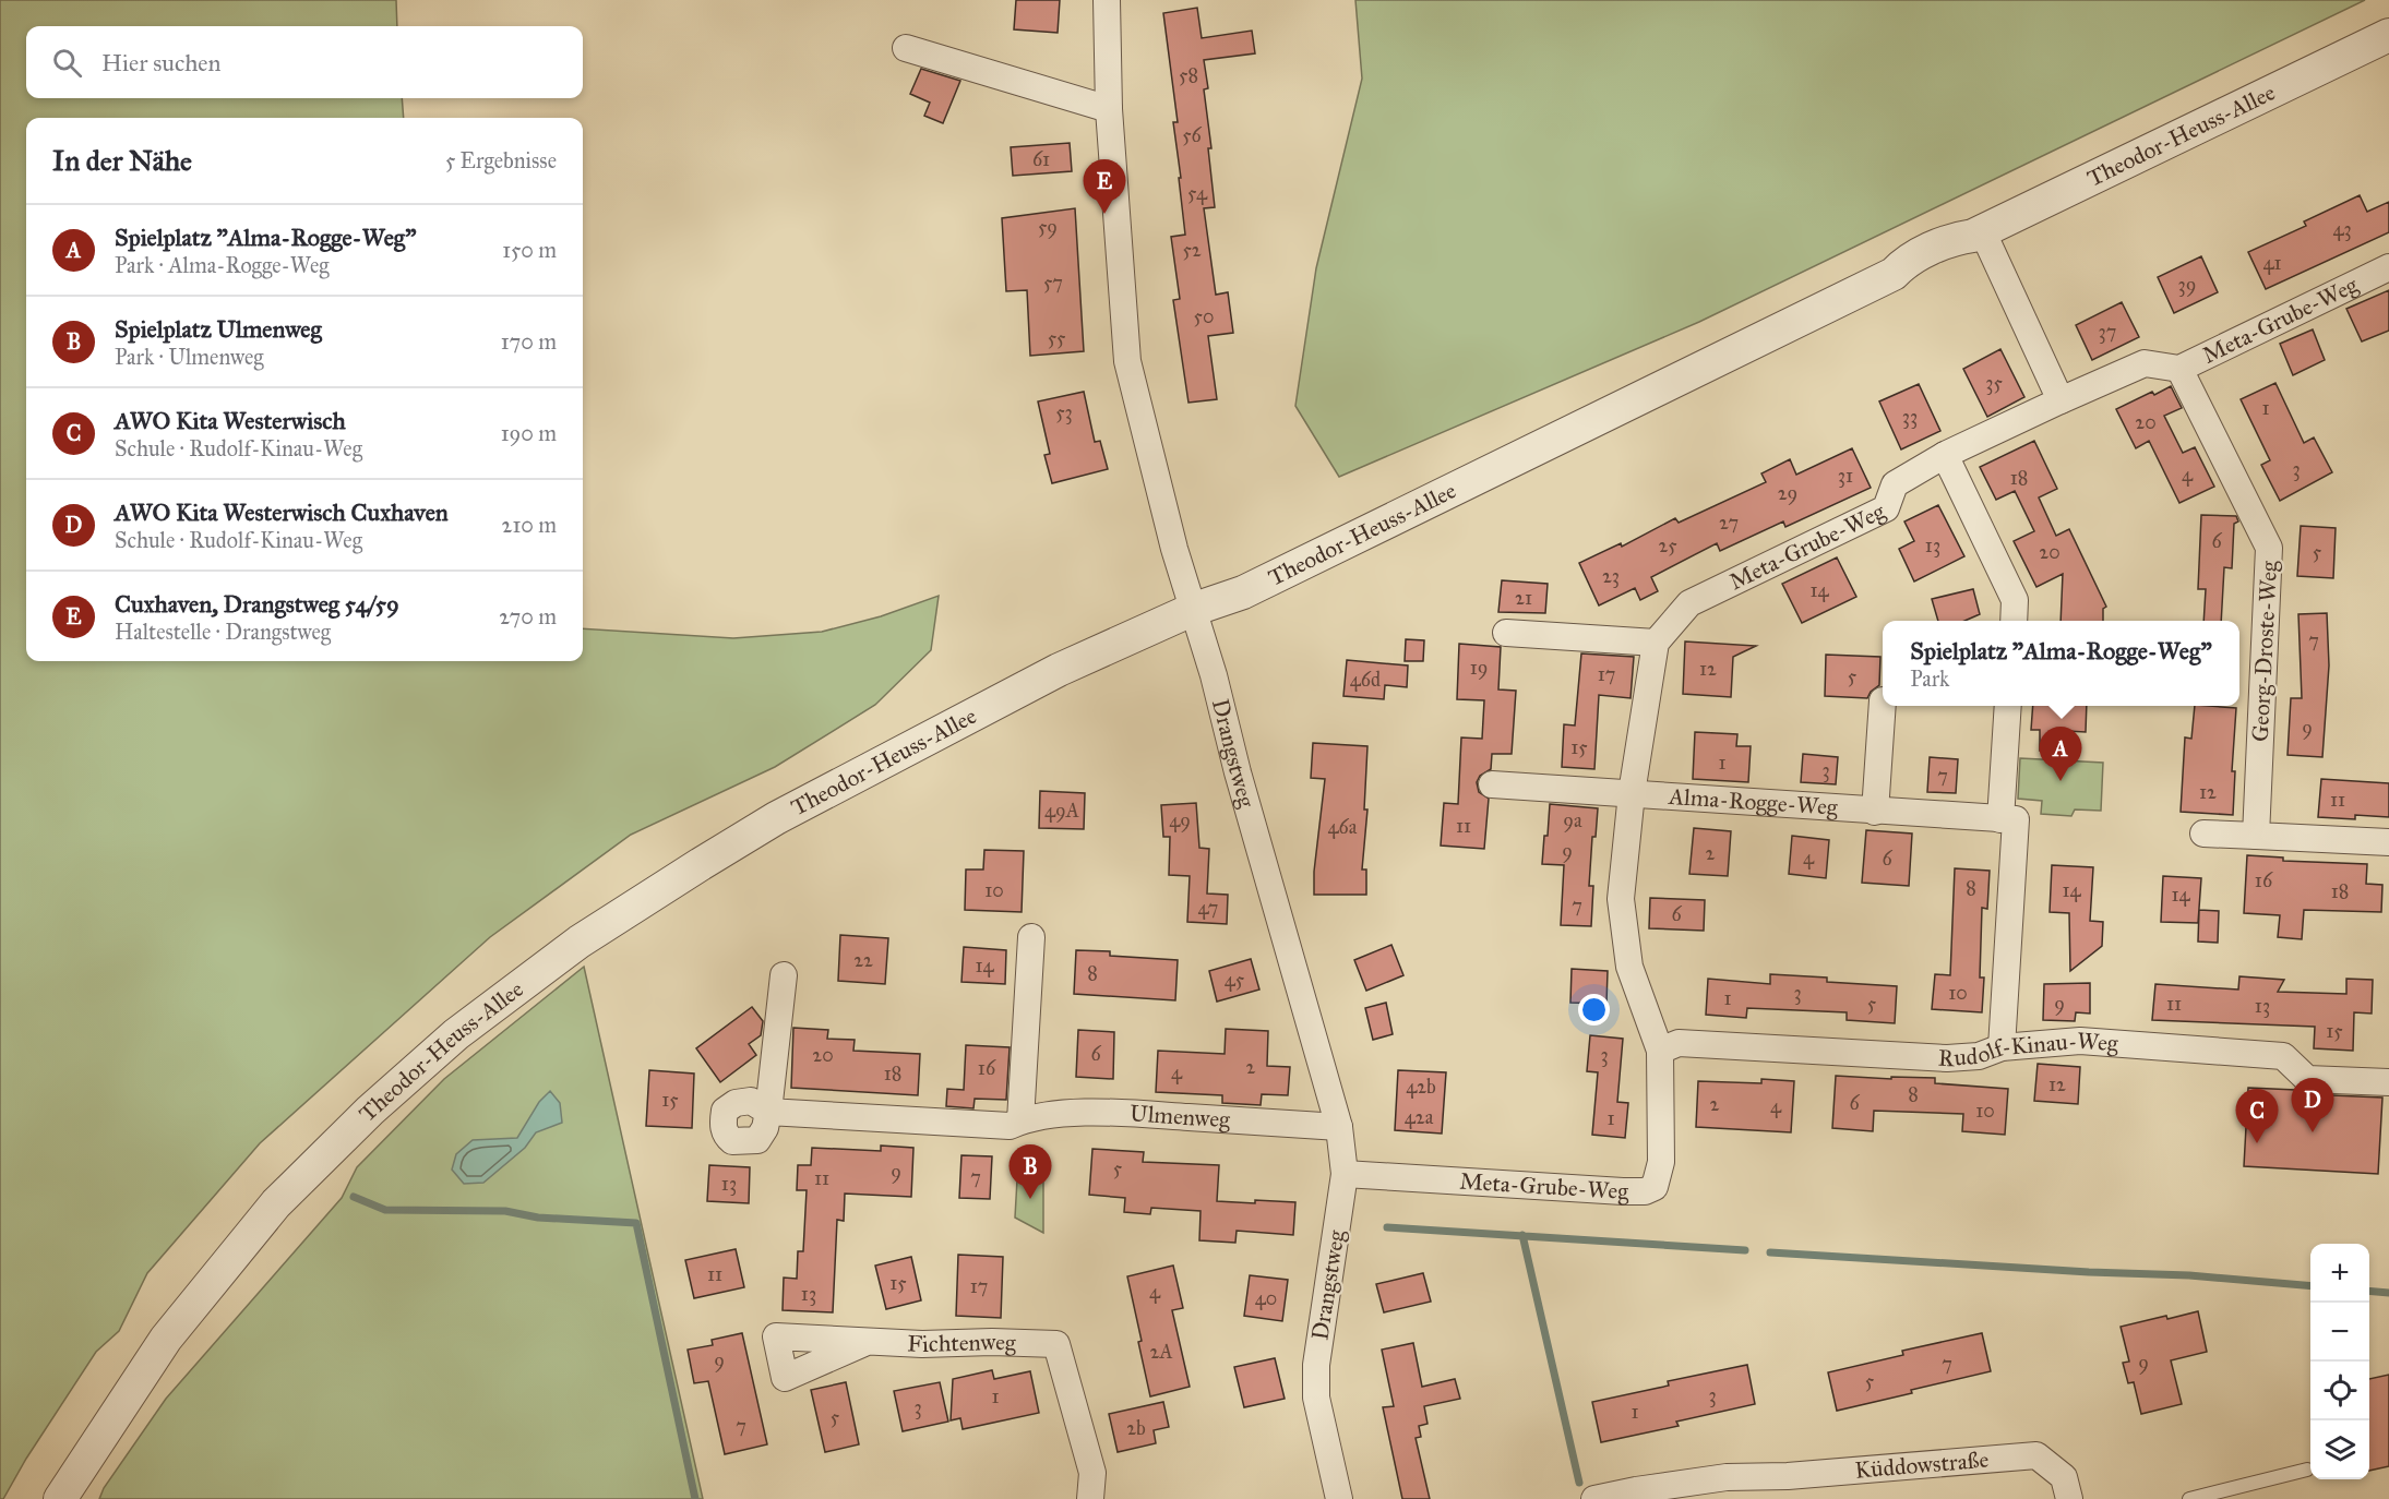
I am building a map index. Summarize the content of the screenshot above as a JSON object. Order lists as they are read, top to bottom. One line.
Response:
{"streets":{"street":["Theodor-Heuss-Allee","Meta-Grube-Weg","Georg-Droste-Weg","Drangstweg","Alma-Rogge-Weg","Rudolf-Kinau-Weg","Ulmenweg","Fichtenweg","Küddowstraße"]},"crossings":[["Theodor-Heuss-Allee","Drangstweg"],["Meta-Grube-Weg","Georg-Droste-Weg"],["Meta-Grube-Weg","Drangstweg"],["Meta-Grube-Weg","Alma-Rogge-Weg"],["Meta-Grube-Weg","Rudolf-Kinau-Weg"],["Drangstweg","Ulmenweg"]],"house_numbers":["58","56","61","54","59","43","52","41","57","39","50","37","55","35","1","53","33","20","3","4","31","18","29","27","6","25","13","20","5","23","14","21","7","19","12","17","5","46d","9","15","1","3","7","12","11","49A","49","9a","11","46a","9","2","4","6","16","8","10","14","18","14","7","47","6","22","14","8","45","3","10","1","5","9","11","13","15","6","20","3","2","16","4","18","12","42b","8","15","6","2","4","10","42a","1","5","9","7","11","13","11","15","17","4","13","40","2A","9","9","7","5","3","1","3","1","5","7","2b"],"page":{"search":"Hier suchen","heading":["In der Nähe","5 Ergebnisse"],"pins":["E","A","D","C","B"],"list":[{"mark":"A","name":"Spielplatz \"Alma-Rogge-Weg\"","note":"Park · Alma-Rogge-Weg","value":"150 m"},{"mark":"B","name":"Spielplatz Ulmenweg","note":"Park · Ulmenweg","value":"170 m"},{"mark":"C","name":"AWO Kita Westerwisch","note":"Schule · Rudolf-Kinau-Weg","value":"190 m"},{"mark":"D","name":"AWO Kita Westerwisch Cuxhaven","note":"Schule · Rudolf-Kinau-Weg","value":"210 m"},{"mark":"E","name":"Cuxhaven, Drangstweg 54/59","note":"Haltestelle · Drangstweg","value":"270 m"}],"popup":["Spielplatz \"Alma-Rogge-Weg\"","Park"],"map_buttons":["+","−"]}}
